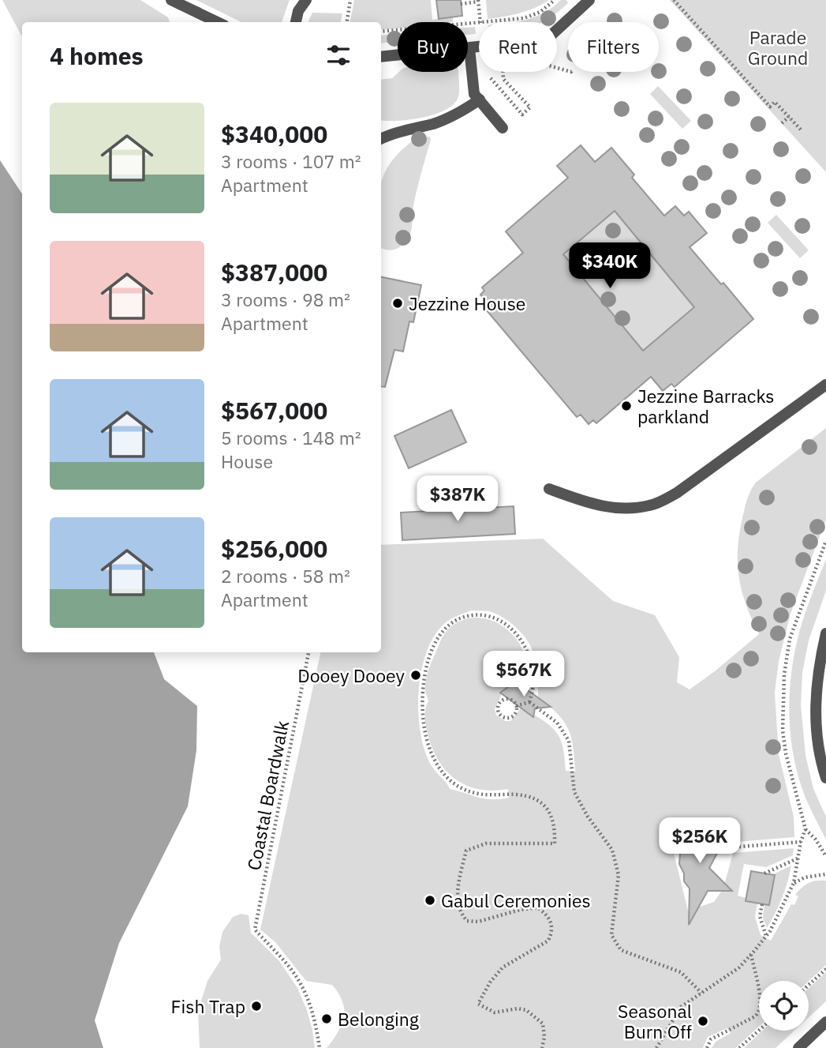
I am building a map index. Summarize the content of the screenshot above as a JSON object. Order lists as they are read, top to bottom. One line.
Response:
{"streets":{"path":["Coastal Boardwalk"]},"parks":["Parade Ground"],"places":["Jezzine House","Jezzine Barracks parkland","Dooey Dooey","Gabul Ceremonies","Fish Trap","Belonging","Seasonal Burn Off"],"page":{"chip":["Buy","Rent","Filters"],"heading":"4 homes","list":[{"name":"$340,000","note":"3 rooms · 107 m² · Apartment"},{"name":"$387,000","note":"3 rooms · 98 m² · Apartment"},{"name":"$567,000","note":"5 rooms · 148 m² · House"},{"name":"$256,000","note":"2 rooms · 58 m² · Apartment"}],"price":["$340K","$387K","$567K","$256K"]}}
